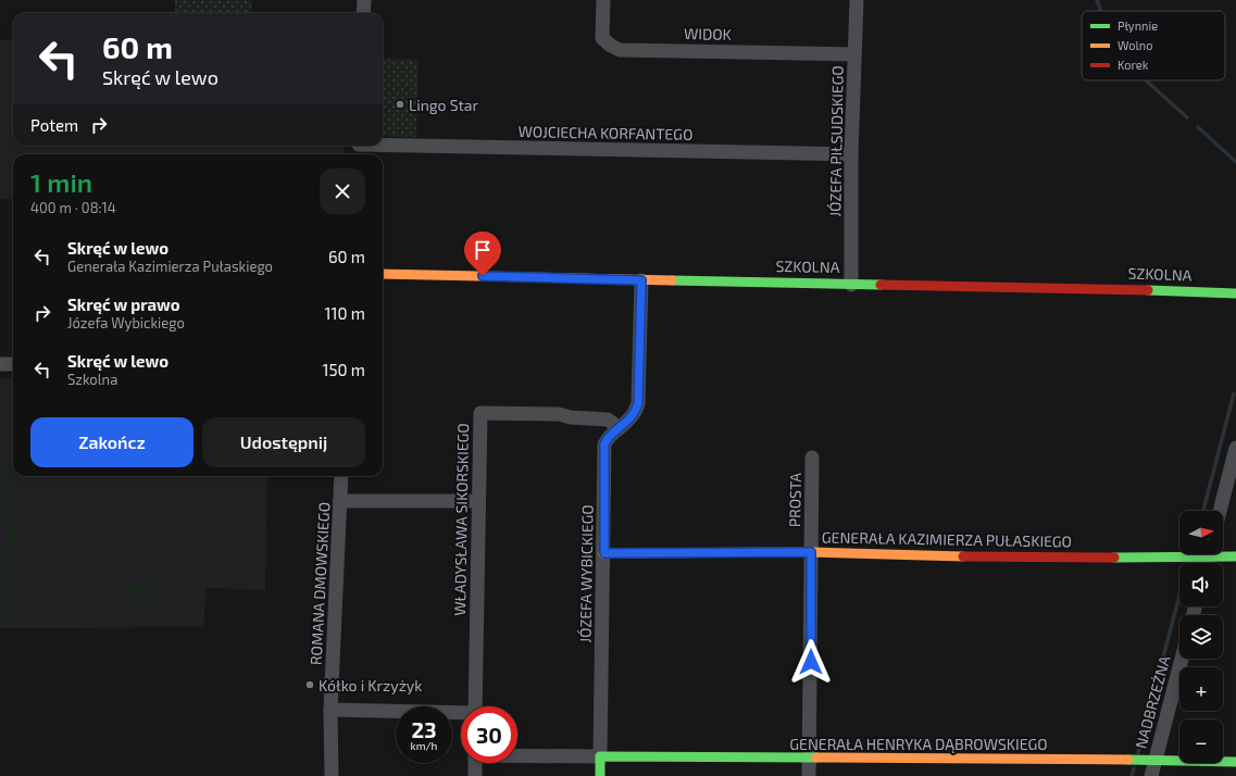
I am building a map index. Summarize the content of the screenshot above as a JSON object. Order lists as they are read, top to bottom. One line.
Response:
{"streets":{"street":["WIDOK","WOJCIECHA KORFANTEGO","JÓZEFA PIŁSUDSKIEGO","SZKOLNA","PROSTA","WŁADYSŁAWA SIKORSKIEGO","GENERAŁA KAZIMIERZA PUŁASKIEGO","JÓZEFA WYBICKIEGO","ROMANA DMOWSKIEGO","NADBRZEŻNA","GENERAŁA HENRYKA DĄBROWSKIEGO"]},"crossings":[["WIDOK","JÓZEFA PIŁSUDSKIEGO"],["WOJCIECHA KORFANTEGO","JÓZEFA PIŁSUDSKIEGO"],["JÓZEFA PIŁSUDSKIEGO","SZKOLNA"],["SZKOLNA","JÓZEFA WYBICKIEGO"],["PROSTA","GENERAŁA KAZIMIERZA PUŁASKIEGO"],["PROSTA","GENERAŁA HENRYKA DĄBROWSKIEGO"],["WŁADYSŁAWA SIKORSKIEGO","JÓZEFA WYBICKIEGO"],["GENERAŁA KAZIMIERZA PUŁASKIEGO","JÓZEFA WYBICKIEGO"],["JÓZEFA WYBICKIEGO","GENERAŁA HENRYKA DĄBROWSKIEGO"],["NADBRZEŻNA","GENERAŁA HENRYKA DĄBROWSKIEGO"]],"places":["Lingo Star","Kółko i Krzyżyk"],"legend":["Płynnie","Wolno","Korek"],"north":"right","page":{"turn":["60 m","Skręć w lewo"],"then":"Potem","heading":["1 min","400 m · 08:14"],"list":[{"name":"Skręć w lewo","note":"Generała Kazimierza Pułaskiego","value":"60 m"},{"name":"Skręć w prawo","note":"Józefa Wybickiego","value":"110 m"},{"name":"Skręć w lewo","note":"Szkolna","value":"150 m"}],"buttons":["Zakończ","Udostępnij"],"map_buttons":["+","−"],"speed":"23 km/h","limit":"30"}}
